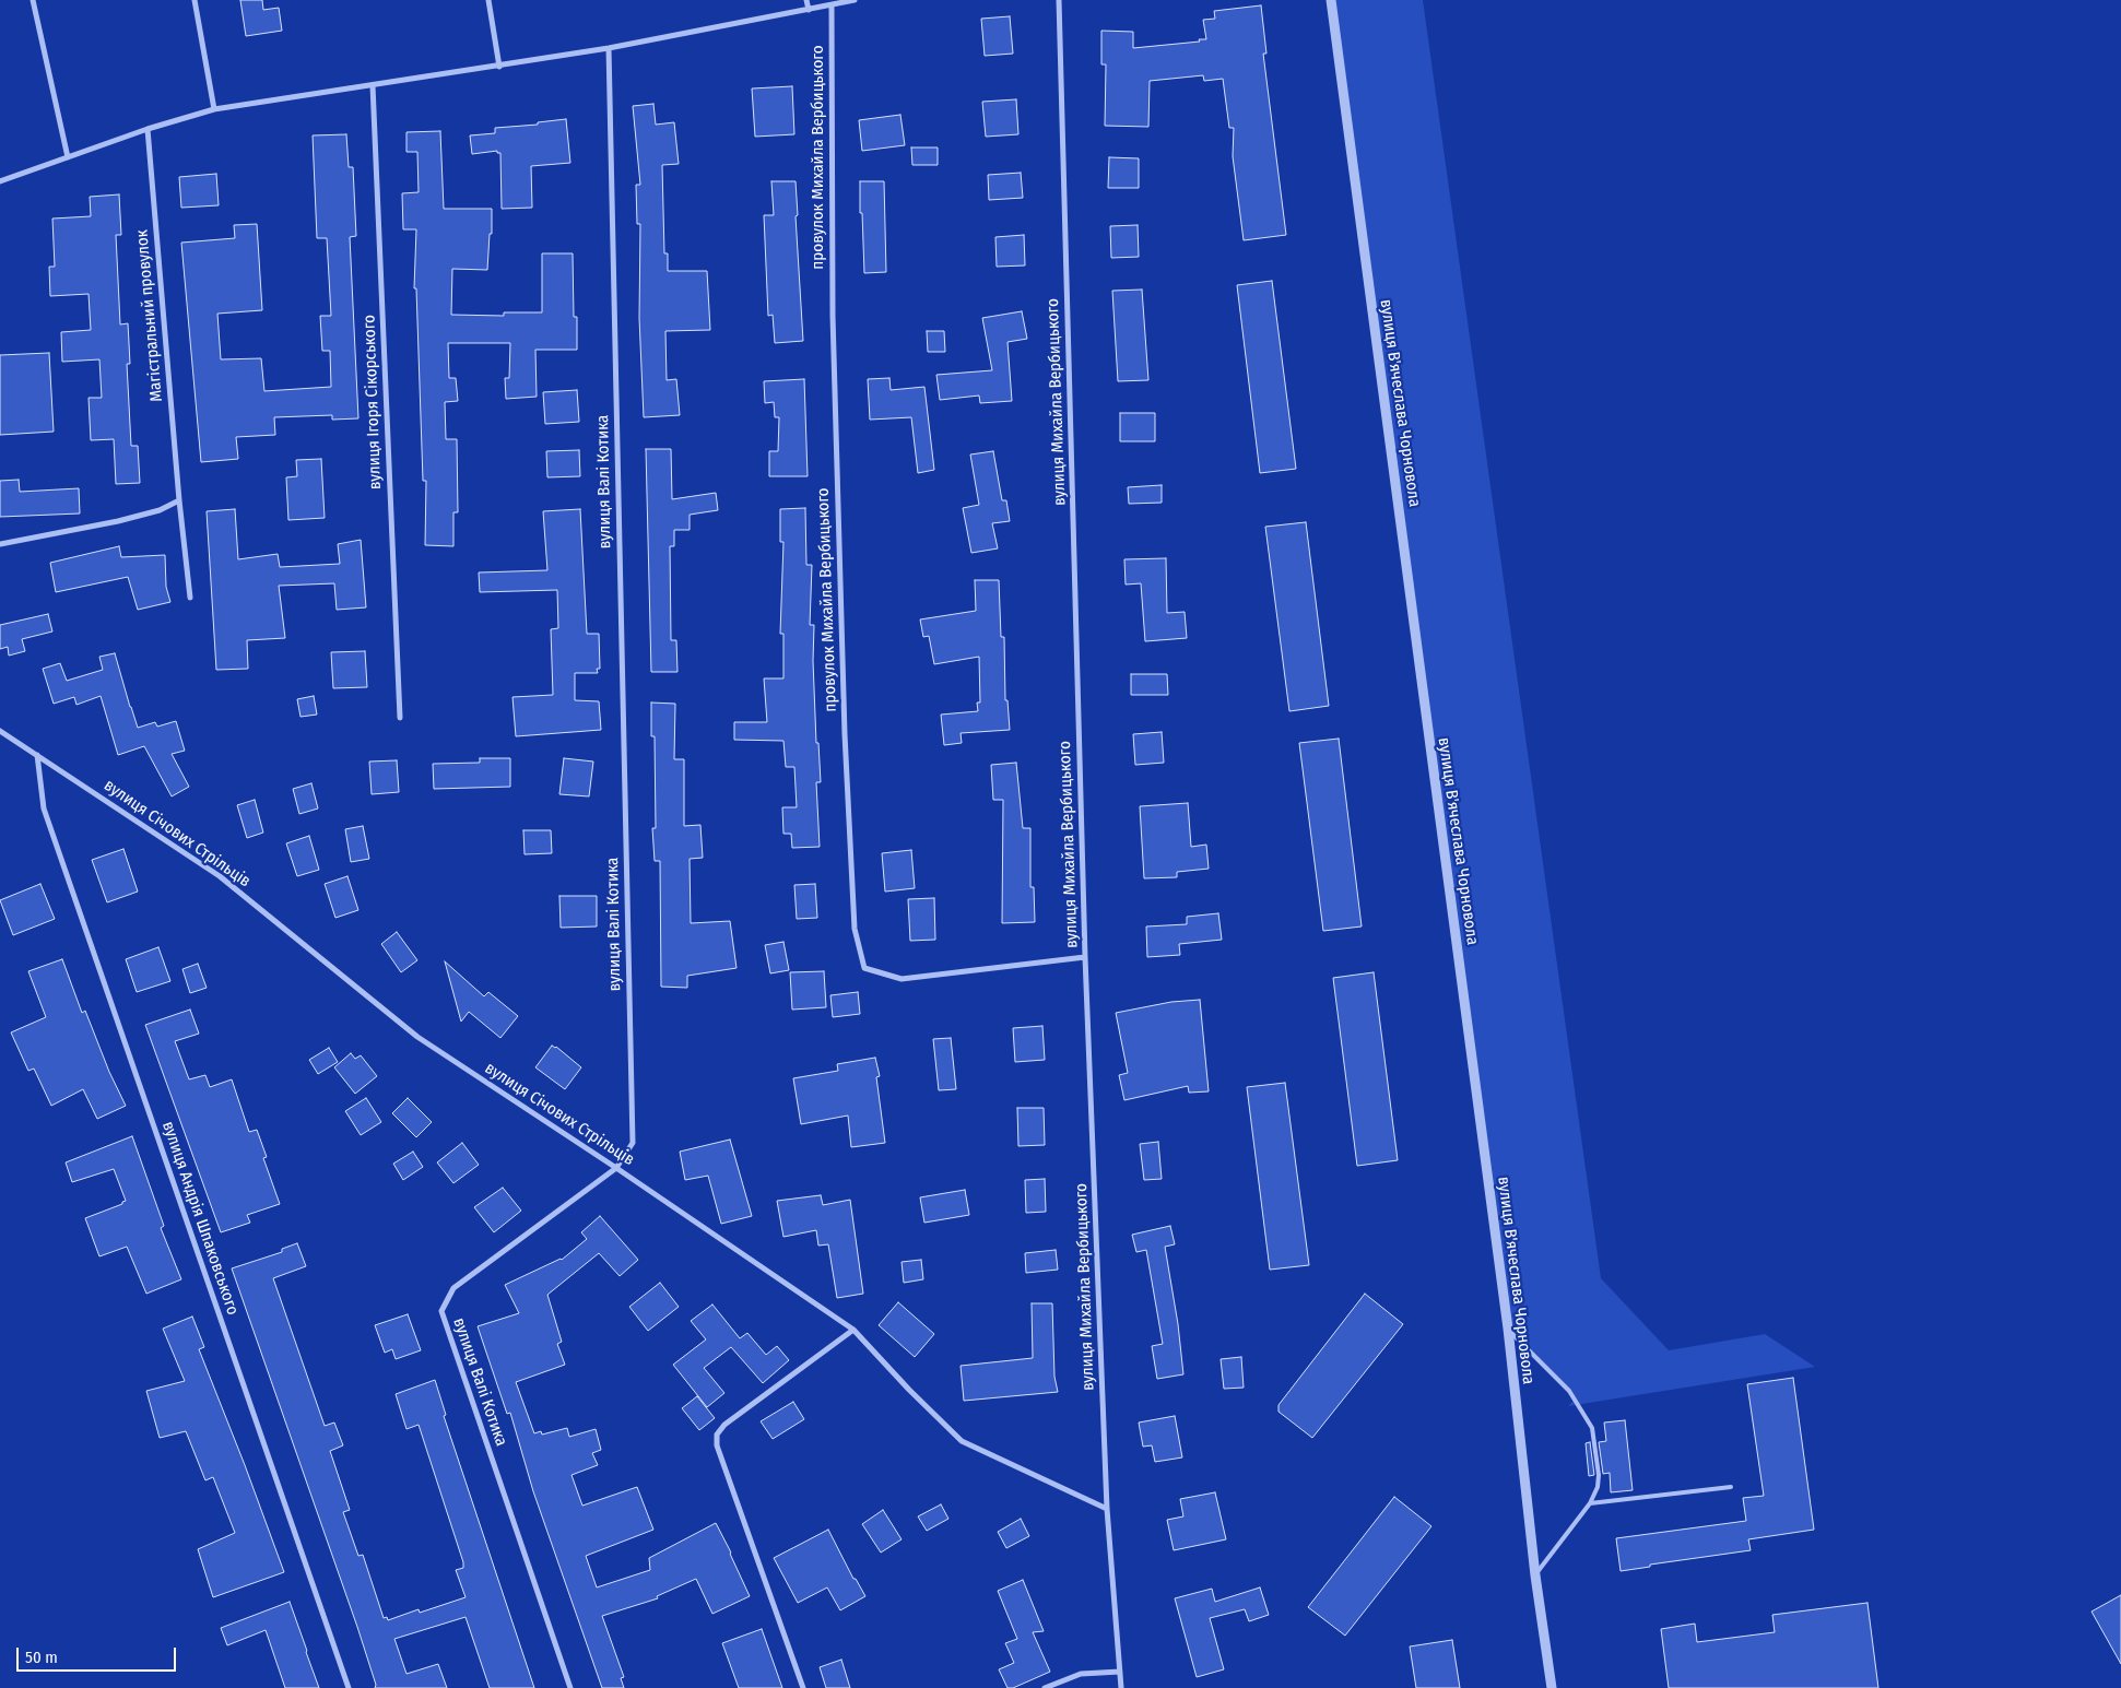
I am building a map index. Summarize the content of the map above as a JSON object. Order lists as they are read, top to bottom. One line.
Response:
{"streets":{"street":["провулок Михайла Вербицького","Магістральний провулок","вулиця Ігоря Сікорського","вулиця Михайла Вербицького","вулиця В'ячеслава Чорновола","вулиця Валі Котика","вулиця Січових Стрільців","вулиця Андрія Шпаковського"]},"crossings":[["провулок Михайла Вербицького","вулиця Михайла Вербицького"],["вулиця Михайла Вербицького","вулиця Січових Стрільців"],["вулиця Валі Котика","вулиця Січових Стрільців"],["вулиця Січових Стрільців","вулиця Андрія Шпаковського"]],"scale_bar":"50 m"}
